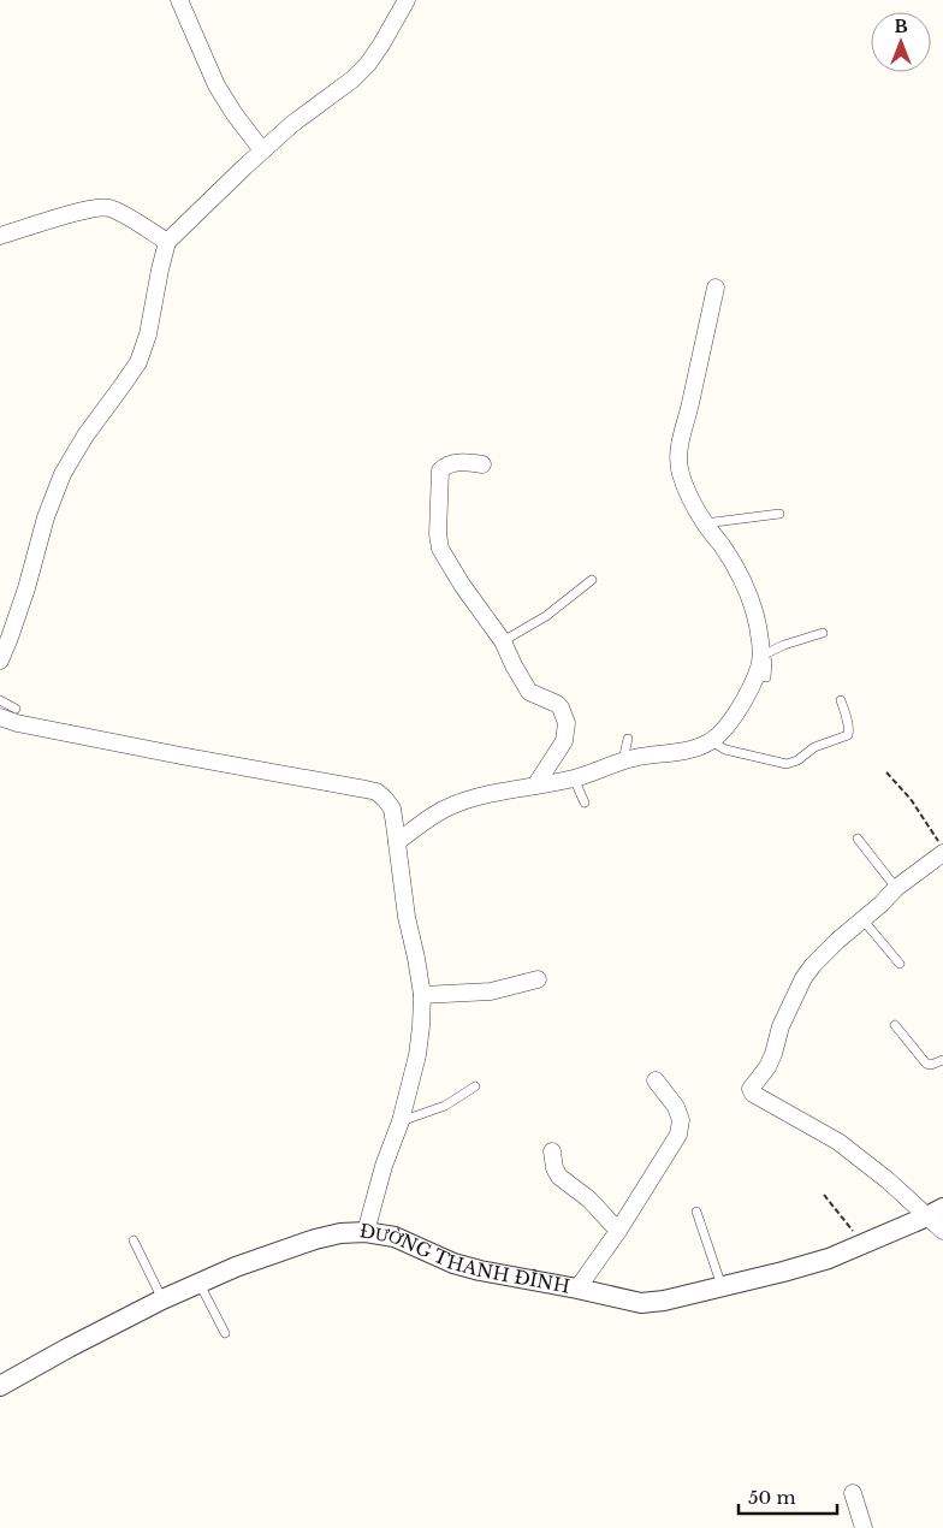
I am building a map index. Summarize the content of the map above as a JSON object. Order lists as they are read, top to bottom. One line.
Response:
{"streets":{"street":["ĐƯỜNG THANH ĐÌNH"]},"scale_bar":"50 m","north":"top"}
